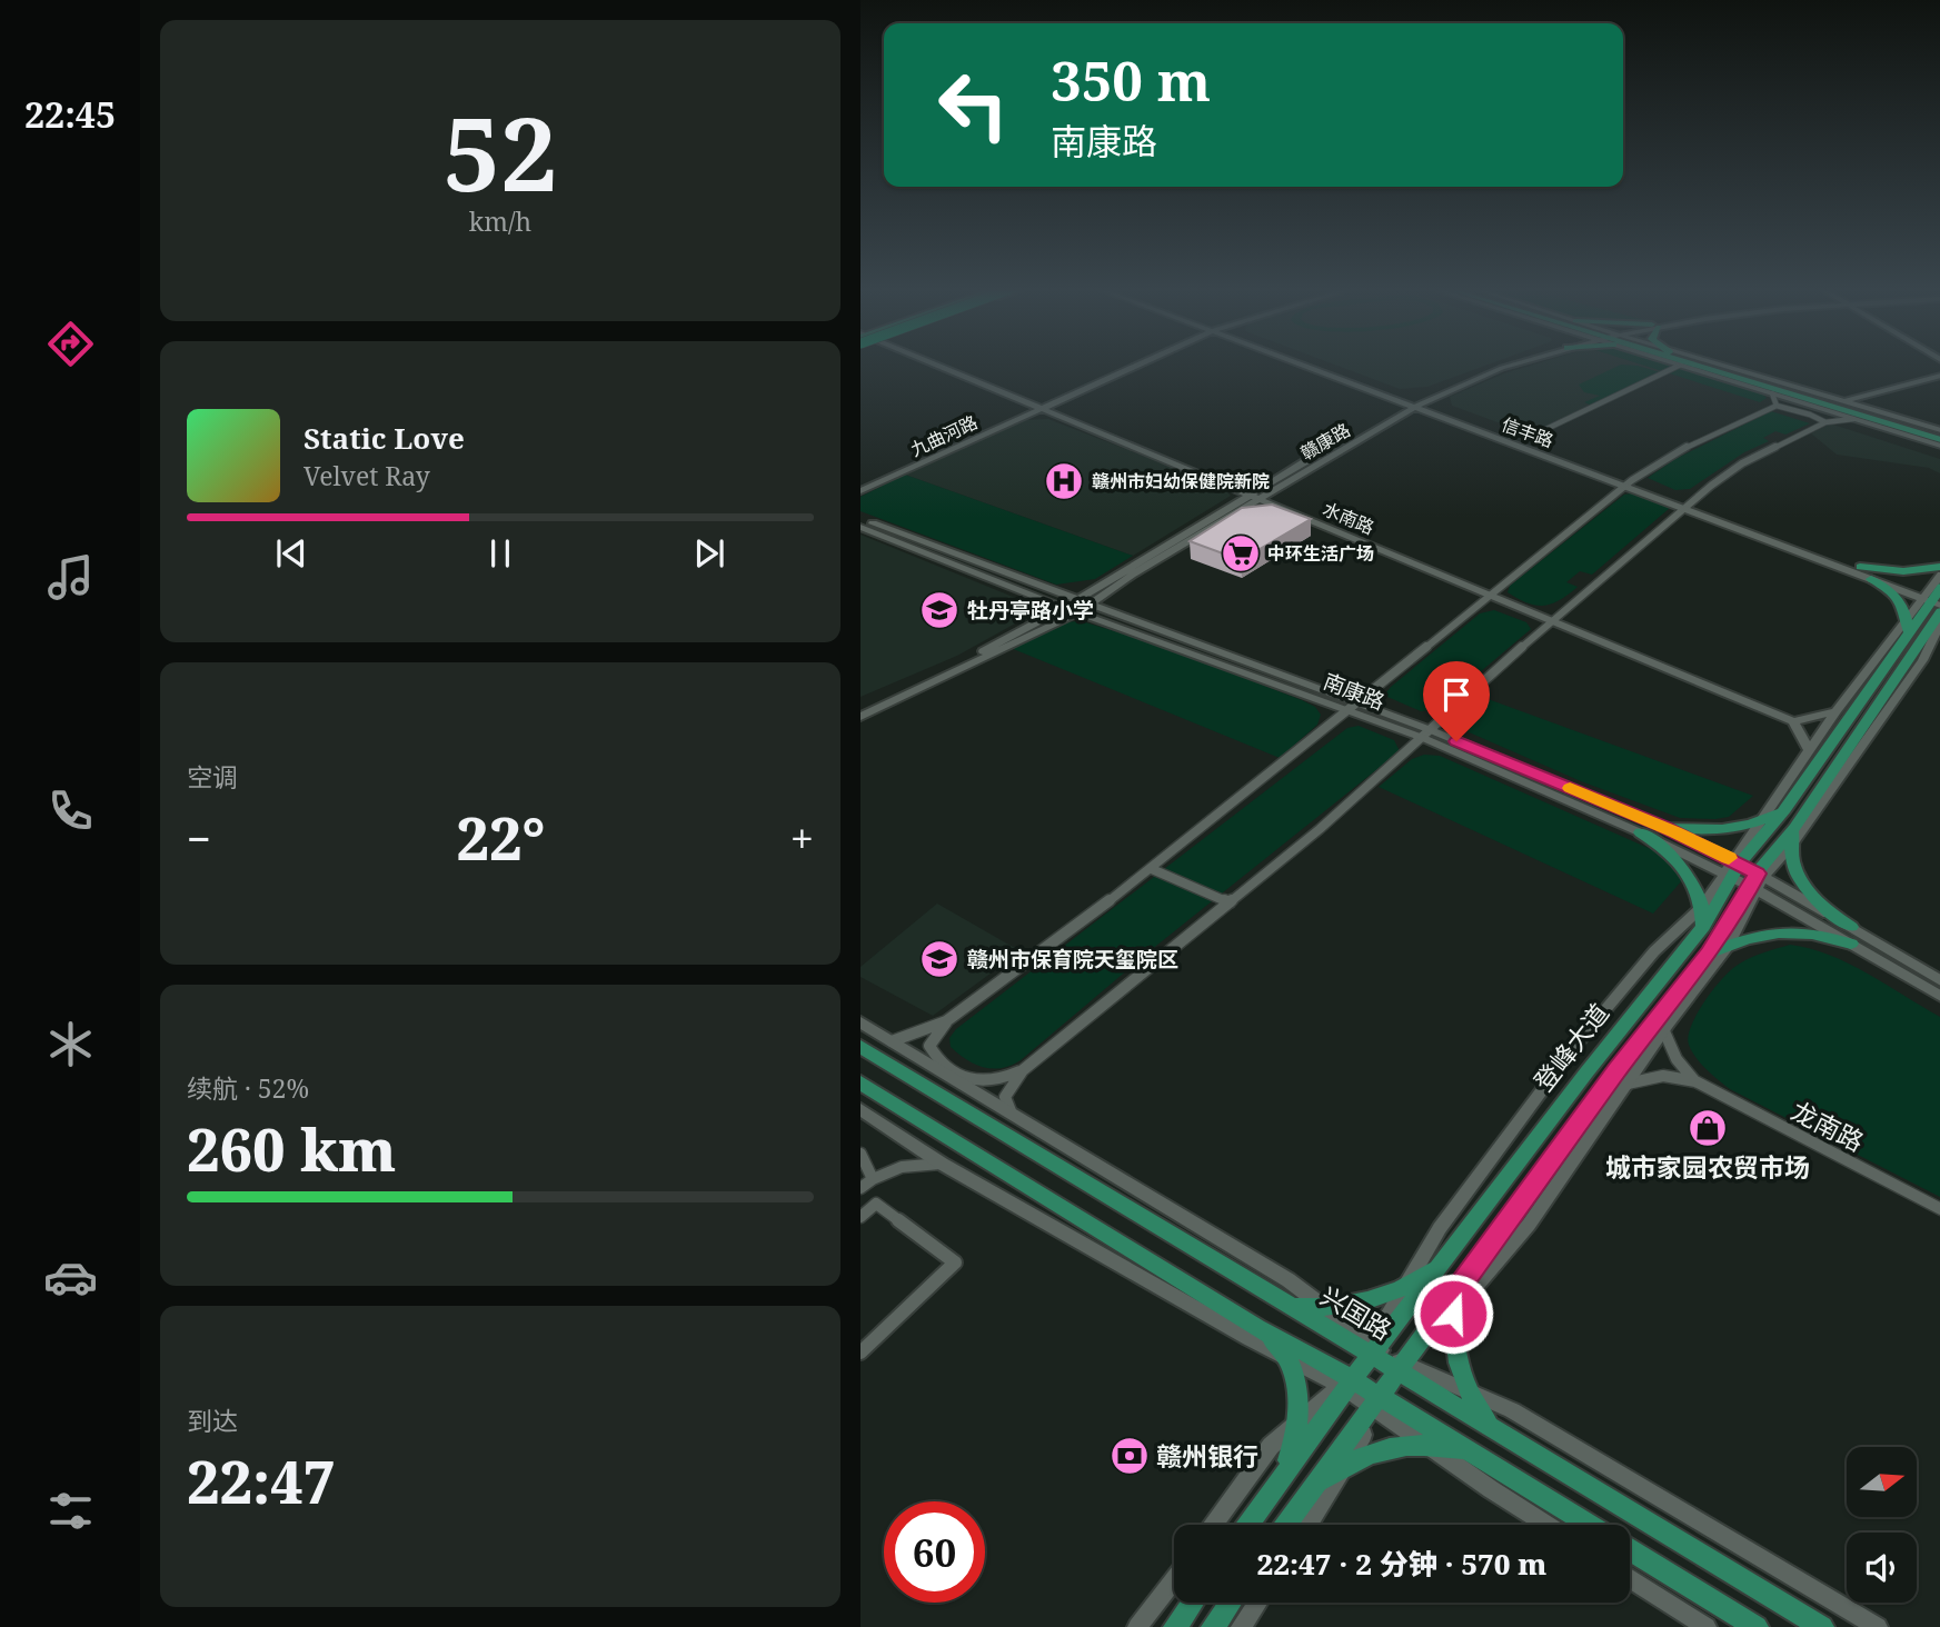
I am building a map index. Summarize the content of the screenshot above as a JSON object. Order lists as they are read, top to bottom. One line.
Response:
{"streets":{"main road":["登峰大道","兴国路"],"street":["信丰路","九曲河路","赣康路","水南路","南康路","龙南路"]},"crossings":[["信丰路","赣康路"],["信丰路","登峰大道"],["九曲河路","水南路"],["赣康路","水南路"],["赣康路","南康路"],["南康路","登峰大道"],["登峰大道","兴国路"]],"places":{"hospital":["赣州市妇幼保健院新院"],"supermarket":["中环生活广场"],"school or university":["牡丹亭路小学","赣州市保育院天玺院区"],"shop":["城市家园农贸市场"],"bank":["赣州银行"]},"north":"right","page":{"tabs":"22:45","tile":[["52","km/h"],"空调",["续航 · 52%","260 km"],["到达","22:47"]],"turn":["350 m","南康路"],"song":["Static Love","Velvet Ray"],"heat":["−","22°","+"],"limit":"60","trip":"22:47 · 2 分钟 · 570 m"}}
